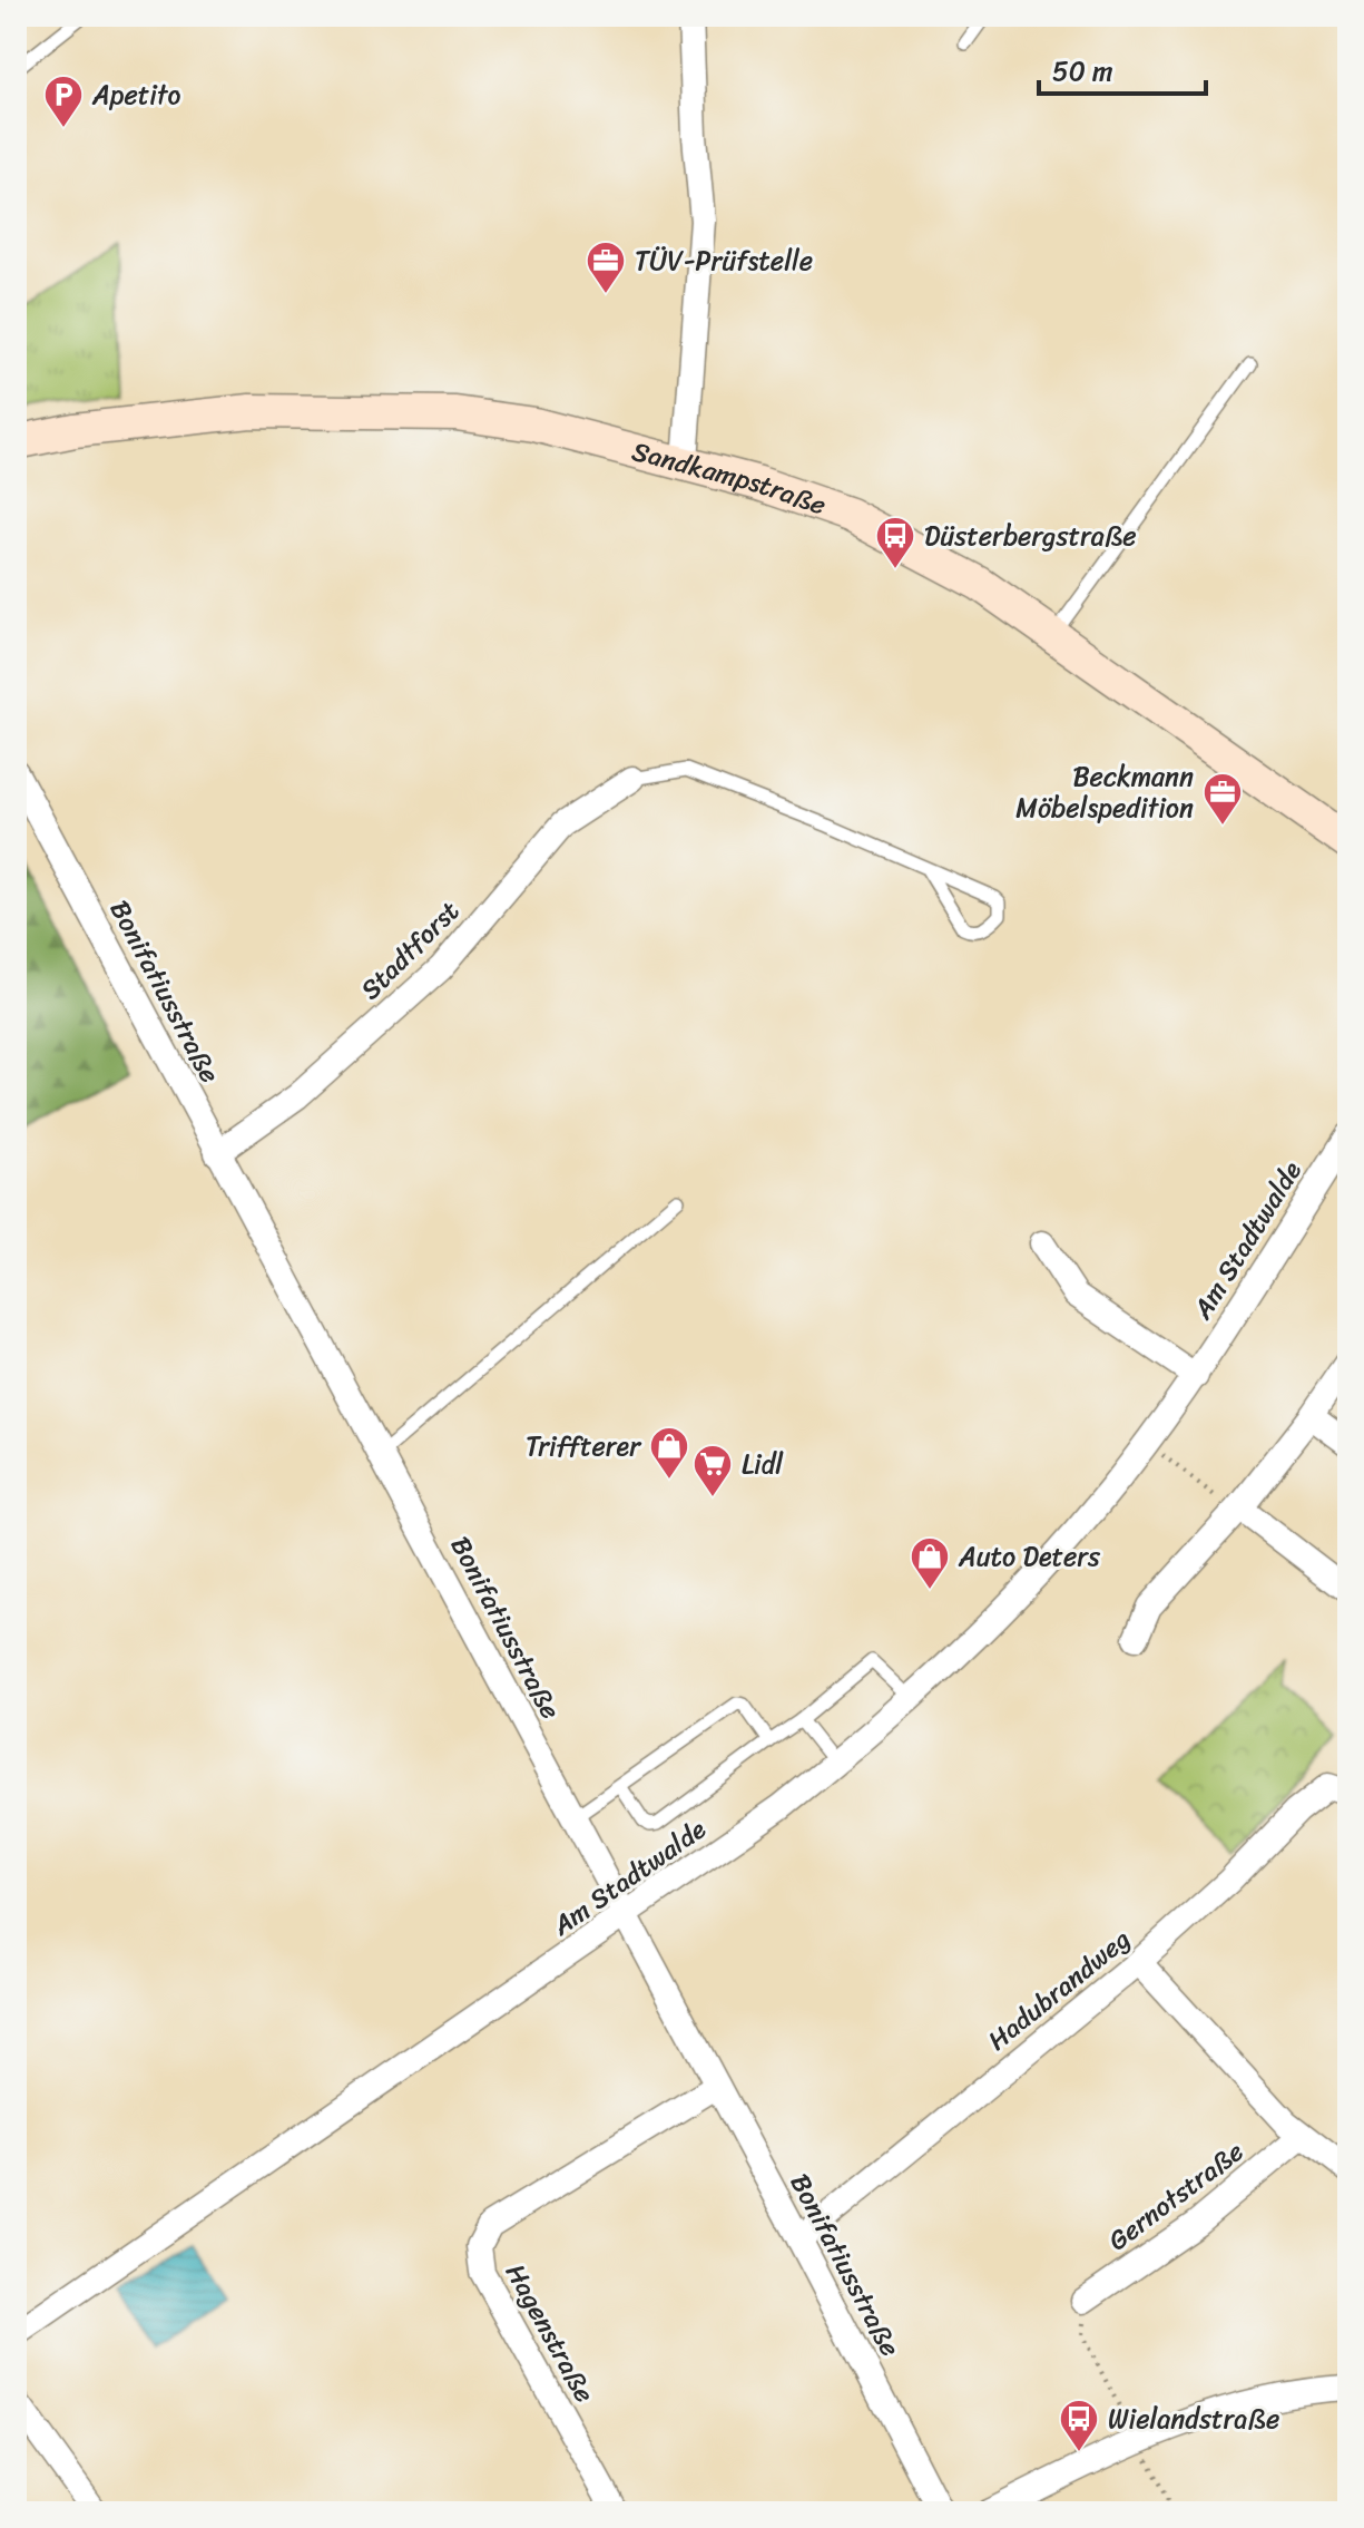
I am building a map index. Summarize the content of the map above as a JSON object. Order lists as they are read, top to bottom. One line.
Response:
{"streets":{"street":["Sandkampstraße","Stadtforst","Bonifatiusstraße","Am Stadtwalde","Hadubrandweg","Gernotstraße","Hagenstraße"]},"crossings":[["Stadtforst","Bonifatiusstraße"],["Bonifatiusstraße","Am Stadtwalde"],["Bonifatiusstraße","Hadubrandweg"],["Bonifatiusstraße","Hagenstraße"]],"places":{"parking":["Apetito"],"office":["TÜV-Prüfstelle","Beckmann Möbelspedition"],"bus stop":["Düsterbergstraße","Wielandstraße"],"shop":["Triffterer","Auto Deters"],"supermarket":["Lidl"]},"scale_bar":"50 m"}
